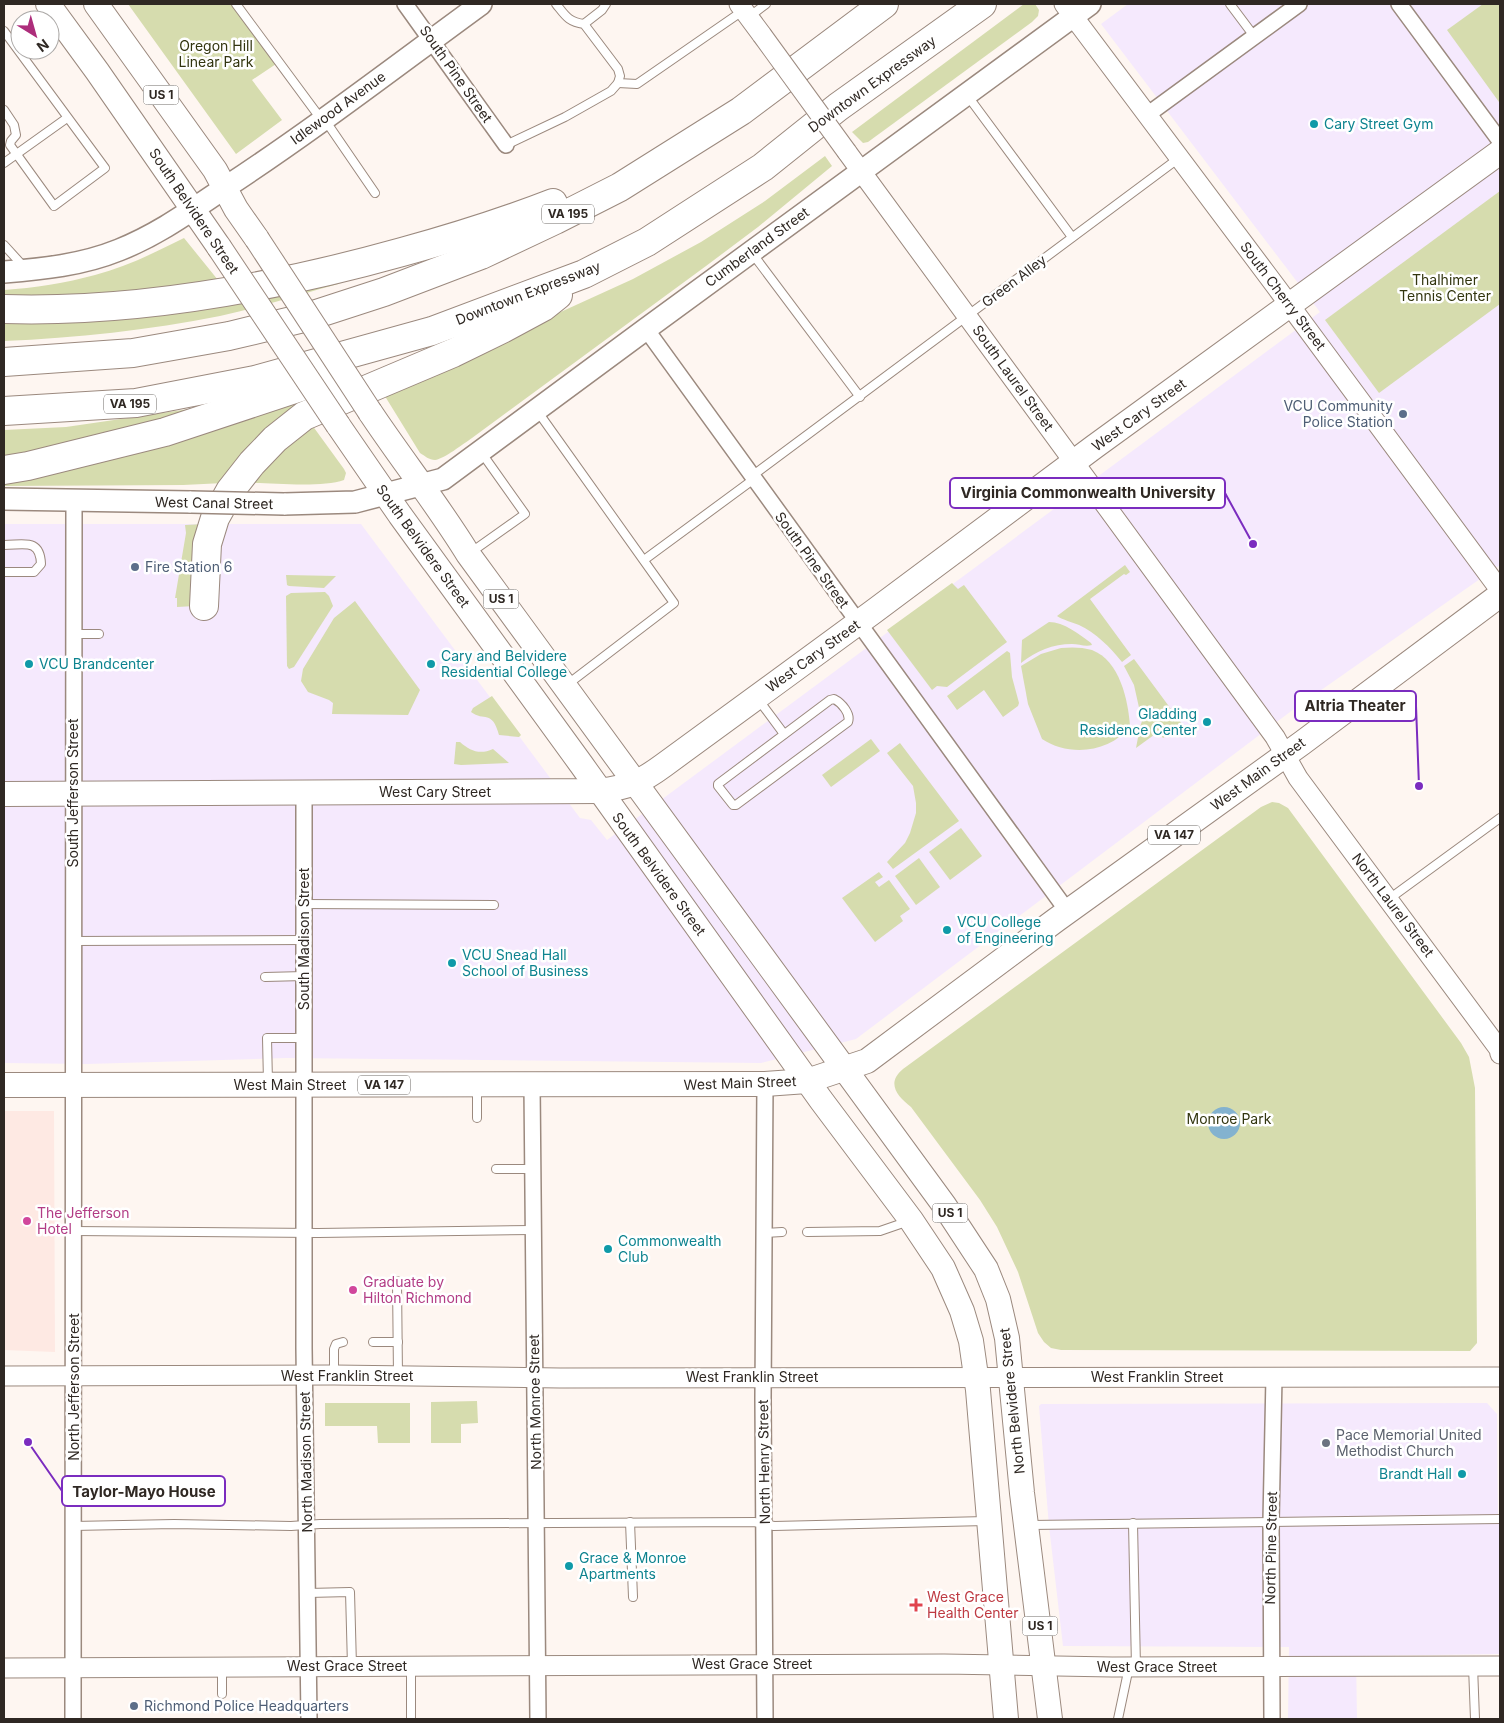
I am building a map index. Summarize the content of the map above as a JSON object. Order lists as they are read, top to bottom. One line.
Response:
{"streets":{"highway":["Downtown Expressway","VA 195"],"main road":["US 1","Idlewood Avenue","South Belvidere Street","Cumberland Street","West Cary Street","West Canal Street","West Main Street","VA 147","North Belvidere Street"],"street":["South Pine Street","South Cherry Street","South Laurel Street","South Jefferson Street","North Laurel Street","South Madison Street","West Franklin Street","North Jefferson Street","North Monroe Street","North Madison Street","North Henry Street","North Pine Street","West Grace Street"],"lane":["Green Alley"]},"crossings":[["South Pine Street","Idlewood Avenue"],["South Pine Street","Cumberland Street"],["South Pine Street","Green Alley"],["South Pine Street","West Cary Street"],["South Pine Street","West Main Street"],["US 1","Idlewood Avenue"],["US 1","South Belvidere Street"],["US 1","Cumberland Street"],["US 1","West Cary Street"],["US 1","West Canal Street"],["US 1","West Main Street"],["US 1","West Franklin Street"],["US 1","North Belvidere Street"],["US 1","West Grace Street"],["Idlewood Avenue","South Belvidere Street"],["South Belvidere Street","West Cary Street"],["South Belvidere Street","West Canal Street"],["South Belvidere Street","West Main Street"],["Cumberland Street","South Cherry Street"],["Cumberland Street","South Laurel Street"],["Cumberland Street","West Canal Street"],["Green Alley","South Cherry Street"],["Green Alley","South Laurel Street"],["South Cherry Street","West Cary Street"],["South Laurel Street","West Cary Street"],["South Laurel Street","West Main Street"],["South Laurel Street","North Laurel Street"],["West Cary Street","South Jefferson Street"],["West Cary Street","South Madison Street"],["West Canal Street","South Jefferson Street"],["West Main Street","South Jefferson Street"],["West Main Street","North Laurel Street"],["West Main Street","South Madison Street"],["West Main Street","North Jefferson Street"],["West Main Street","North Belvidere Street"],["West Main Street","North Monroe Street"],["West Main Street","North Madison Street"],["West Main Street","North Henry Street"],["South Jefferson Street","North Jefferson Street"],["South Madison Street","North Madison Street"],["West Franklin Street","North Jefferson Street"],["West Franklin Street","North Belvidere Street"],["West Franklin Street","North Monroe Street"],["West Franklin Street","North Madison Street"],["West Franklin Street","North Henry Street"],["West Franklin Street","North Pine Street"],["North Jefferson Street","West Grace Street"],["North Belvidere Street","West Grace Street"],["North Monroe Street","West Grace Street"],["North Madison Street","West Grace Street"],["North Henry Street","West Grace Street"],["North Pine Street","West Grace Street"]],"parks":["Oregon Hill Linear Park","Thalhimer Tennis Center","Monroe Park"],"places":{"other":["Cary Street Gym","VCU Community Police Station","Virginia Commonwealth University","Fire Station 6","VCU Brandcenter","Cary and Belvidere Residential College","Gladding Residence Center","Altria Theater","VCU College of Engineering","VCU Snead Hall School of Business","The Jefferson Hotel","Commonwealth Club","Graduate by Hilton Richmond","Taylor-Mayo House","Pace Memorial United Methodist Church","Brandt Hall","Grace & Monroe Apartments","Richmond Police Headquarters"],"health":["West Grace Health Center"]},"north":"bottom right"}
